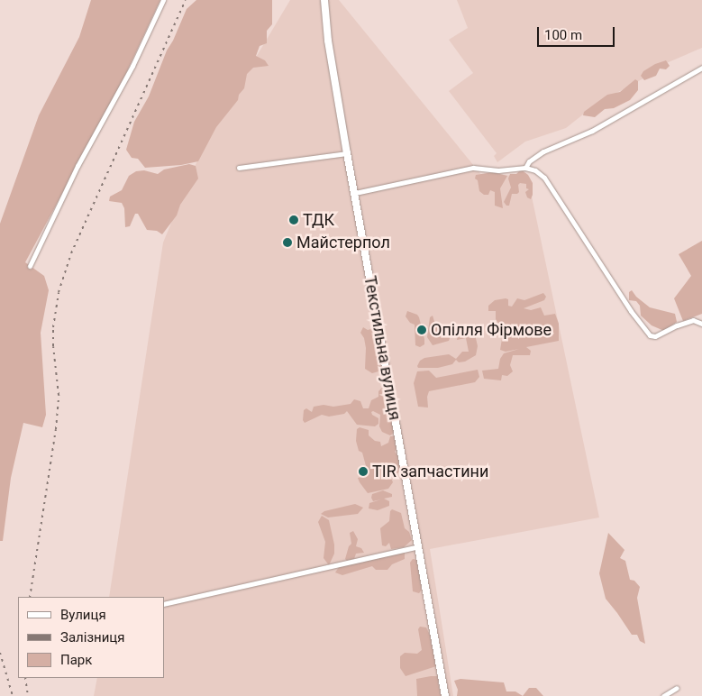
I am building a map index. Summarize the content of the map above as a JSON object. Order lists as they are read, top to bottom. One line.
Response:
{"streets":{"street":["Текстильна вулиця"]},"places":["ТДК","Майстерпол","Опілля Фірмове","TIR запчастини"],"legend":["Вулиця","Залізниця","Парк"],"scale_bar":"100 m"}
